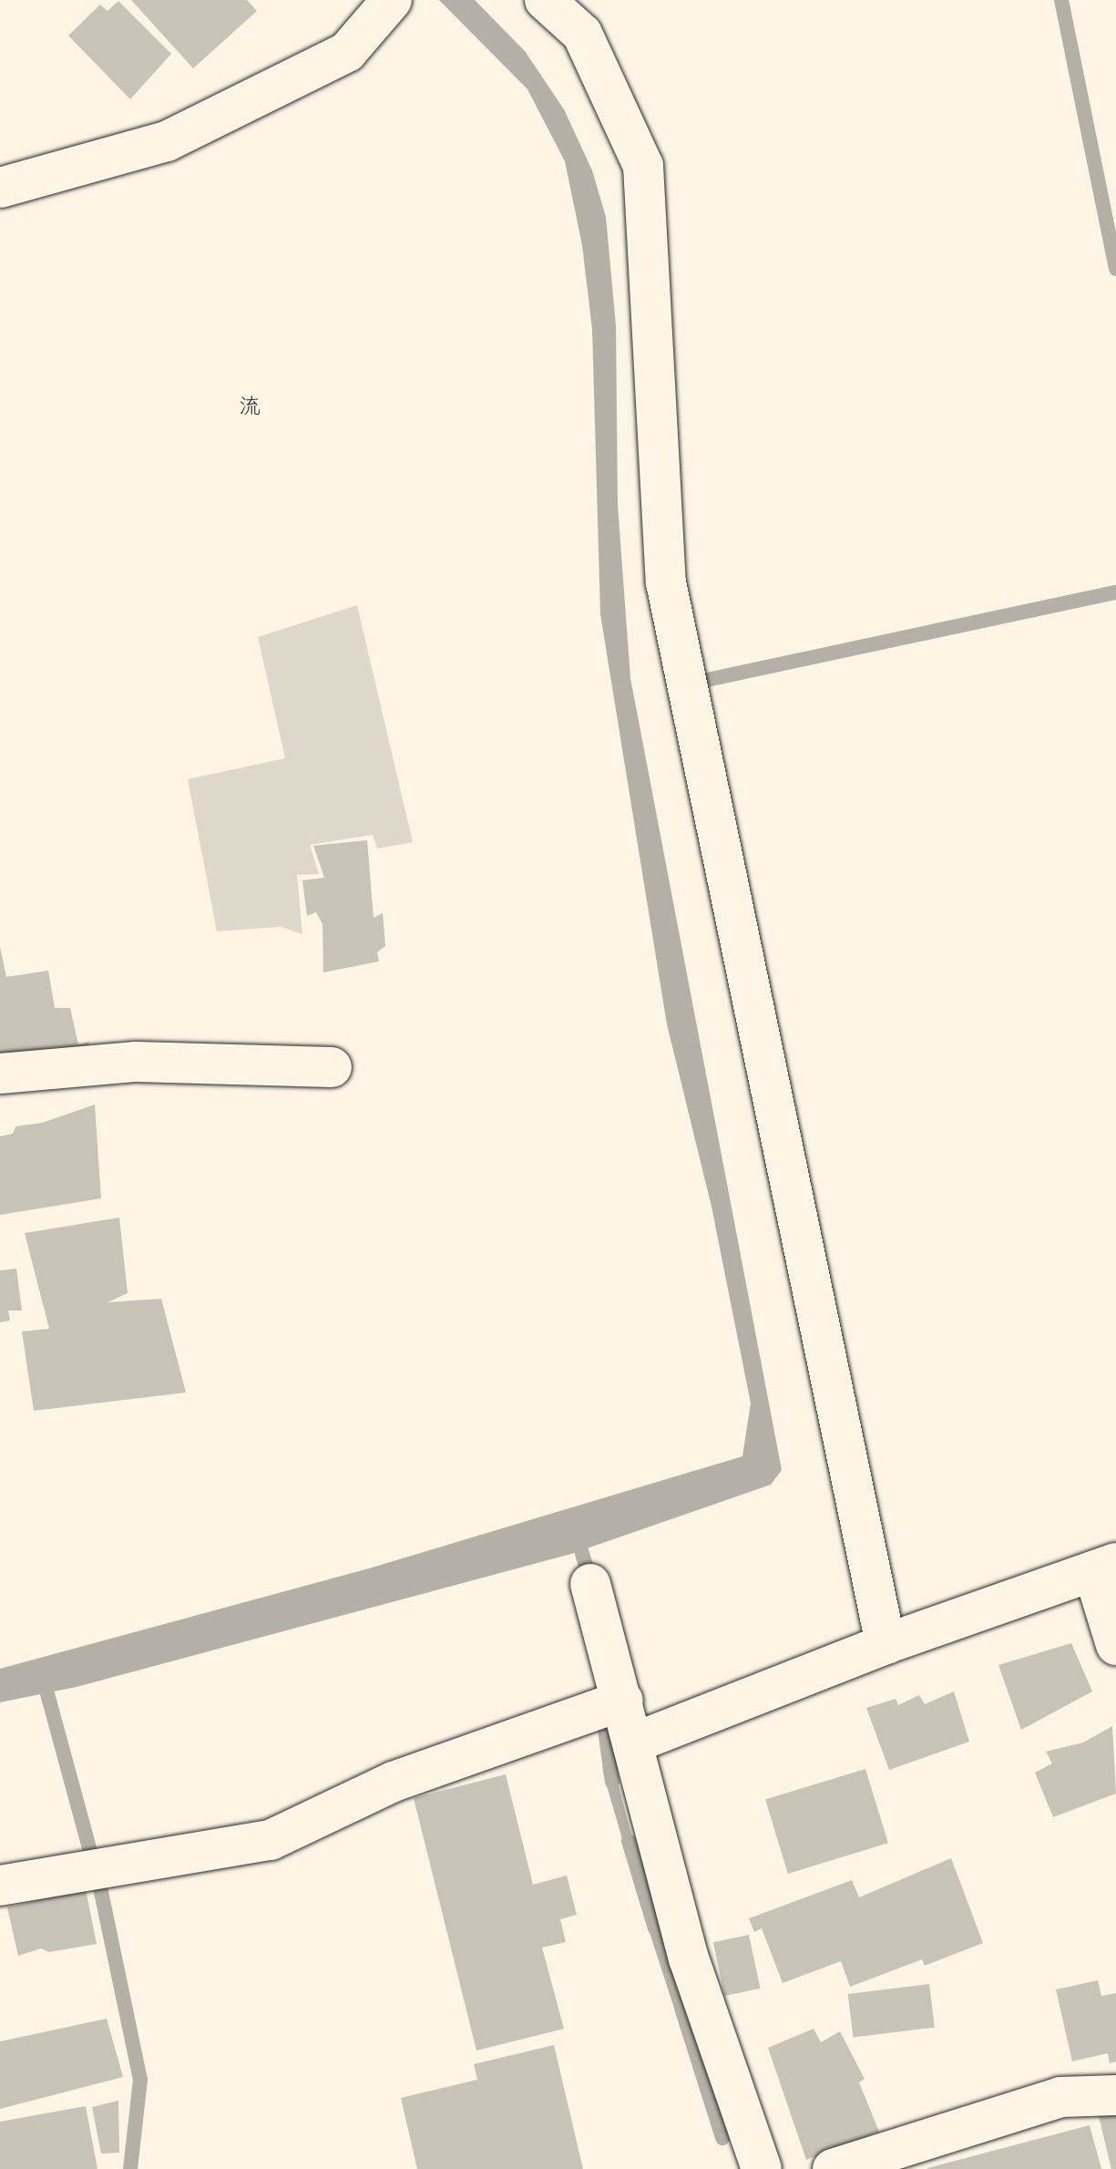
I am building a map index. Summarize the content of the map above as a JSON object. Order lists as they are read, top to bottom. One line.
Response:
{"districts":["流"]}
